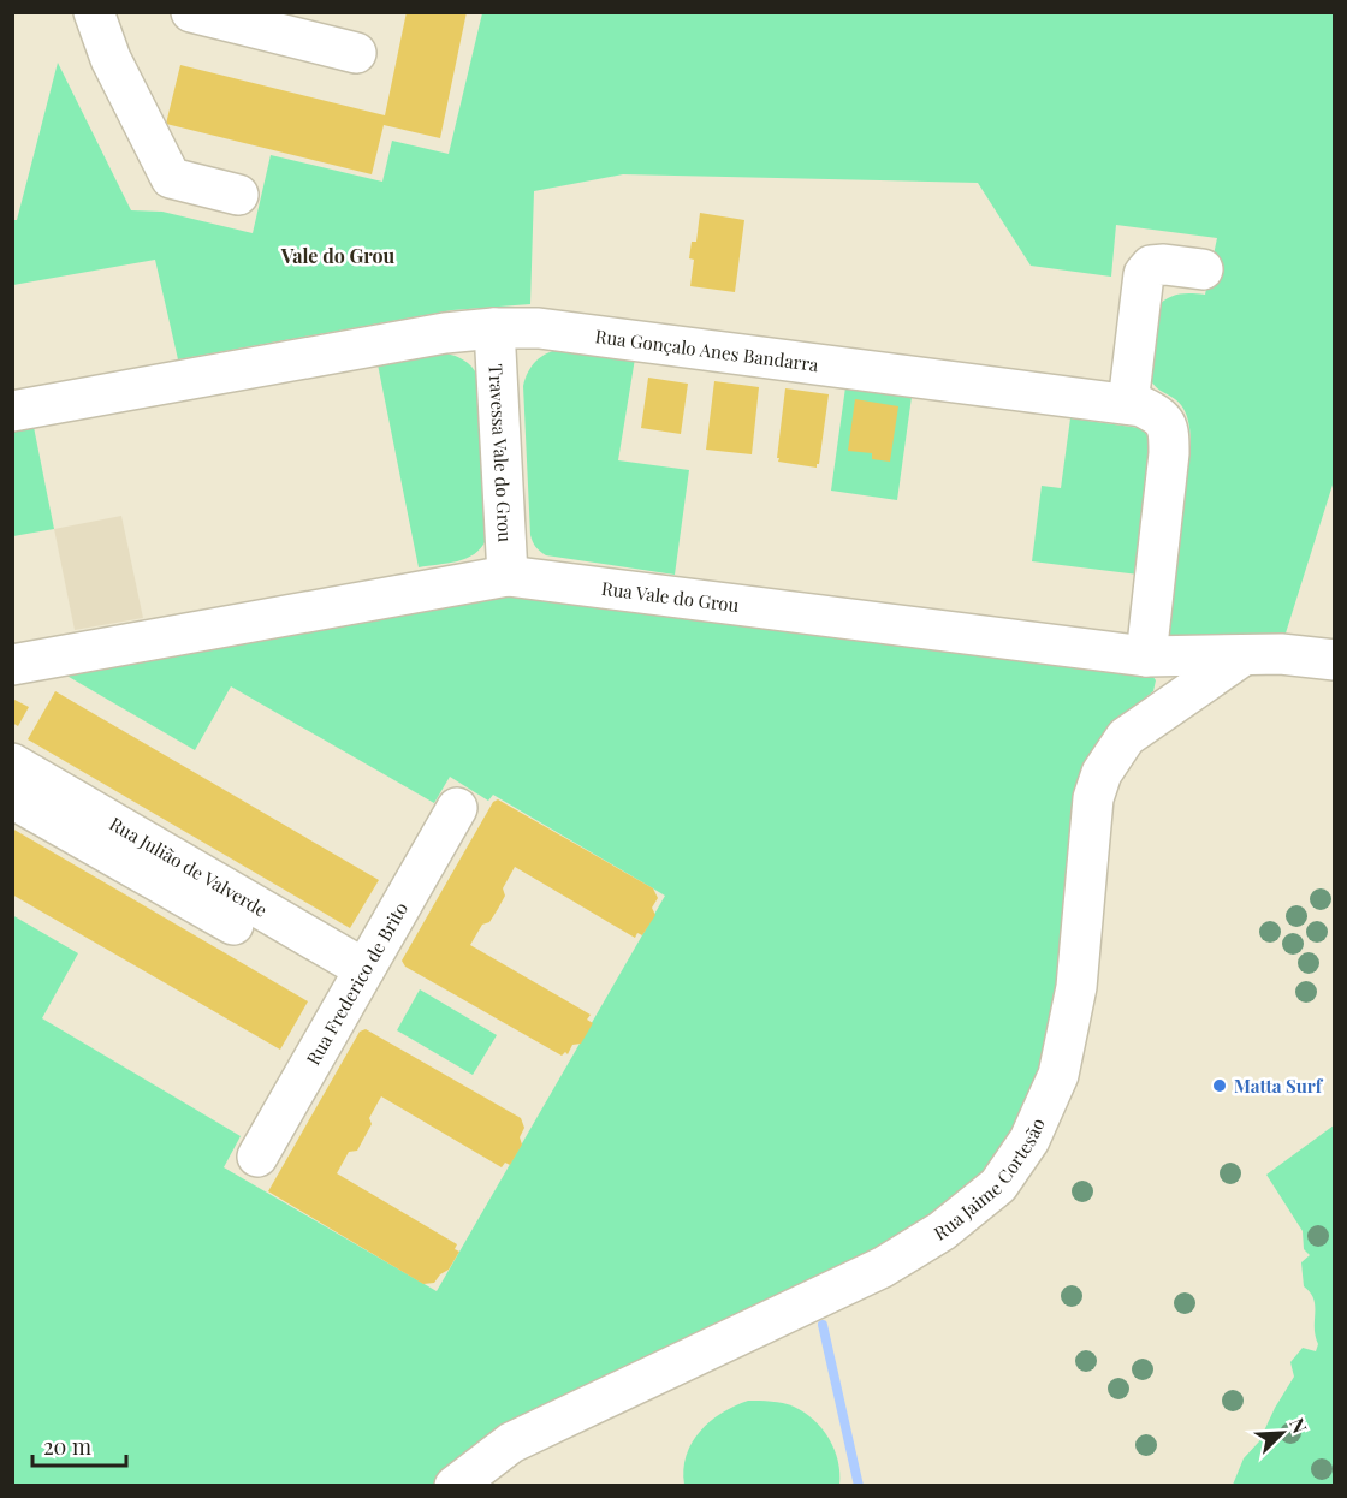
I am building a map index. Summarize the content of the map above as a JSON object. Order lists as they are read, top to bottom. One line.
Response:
{"streets":{"street":["Rua Gonçalo Anes Bandarra","Travessa Vale do Grou","Rua Vale do Grou","Rua Julião de Valverde","Rua Frederico de Brito","Rua Jaime Cortesão"]},"crossings":[["Rua Gonçalo Anes Bandarra","Travessa Vale do Grou"],["Rua Gonçalo Anes Bandarra","Rua Vale do Grou"],["Travessa Vale do Grou","Rua Vale do Grou"],["Rua Vale do Grou","Rua Jaime Cortesão"],["Rua Julião de Valverde","Rua Frederico de Brito"]],"districts":["Vale do Grou"],"places":["Matta Surf"],"scale_bar":"20 m","north":"top right"}
